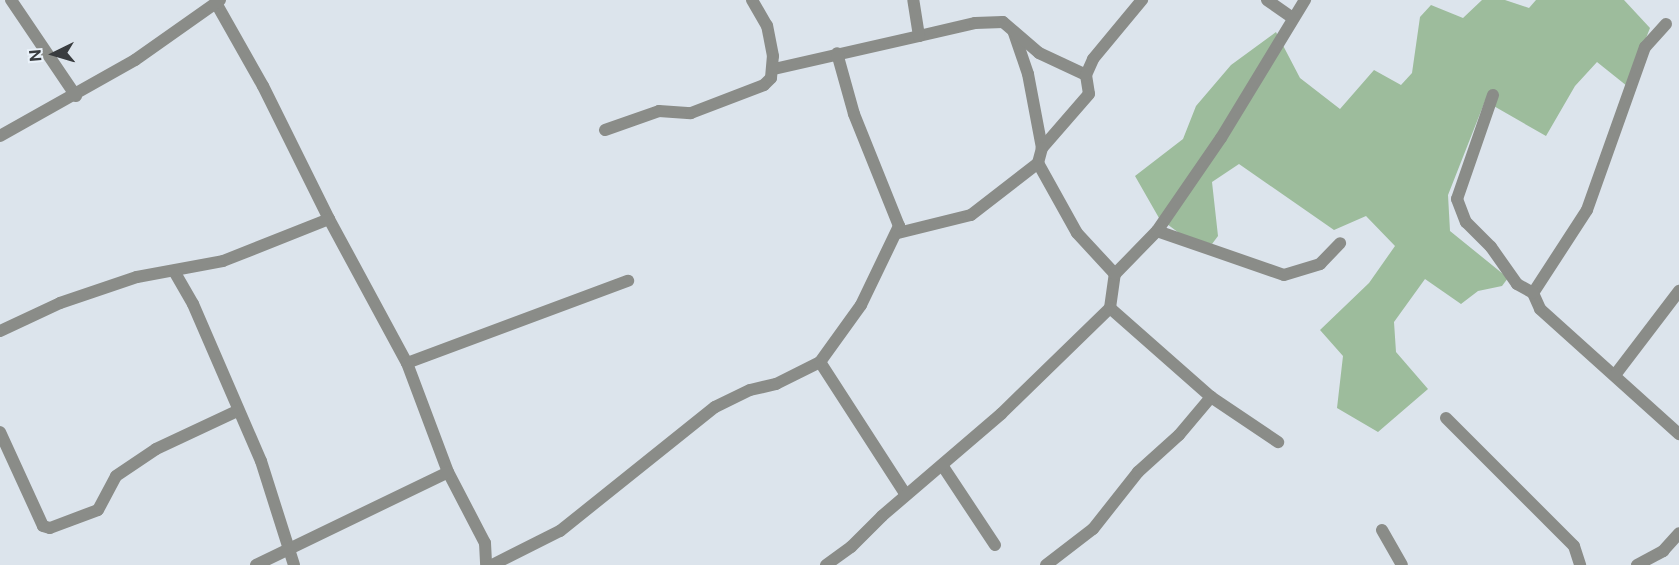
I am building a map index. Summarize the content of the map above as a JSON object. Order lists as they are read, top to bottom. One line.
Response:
{"north":"left"}
